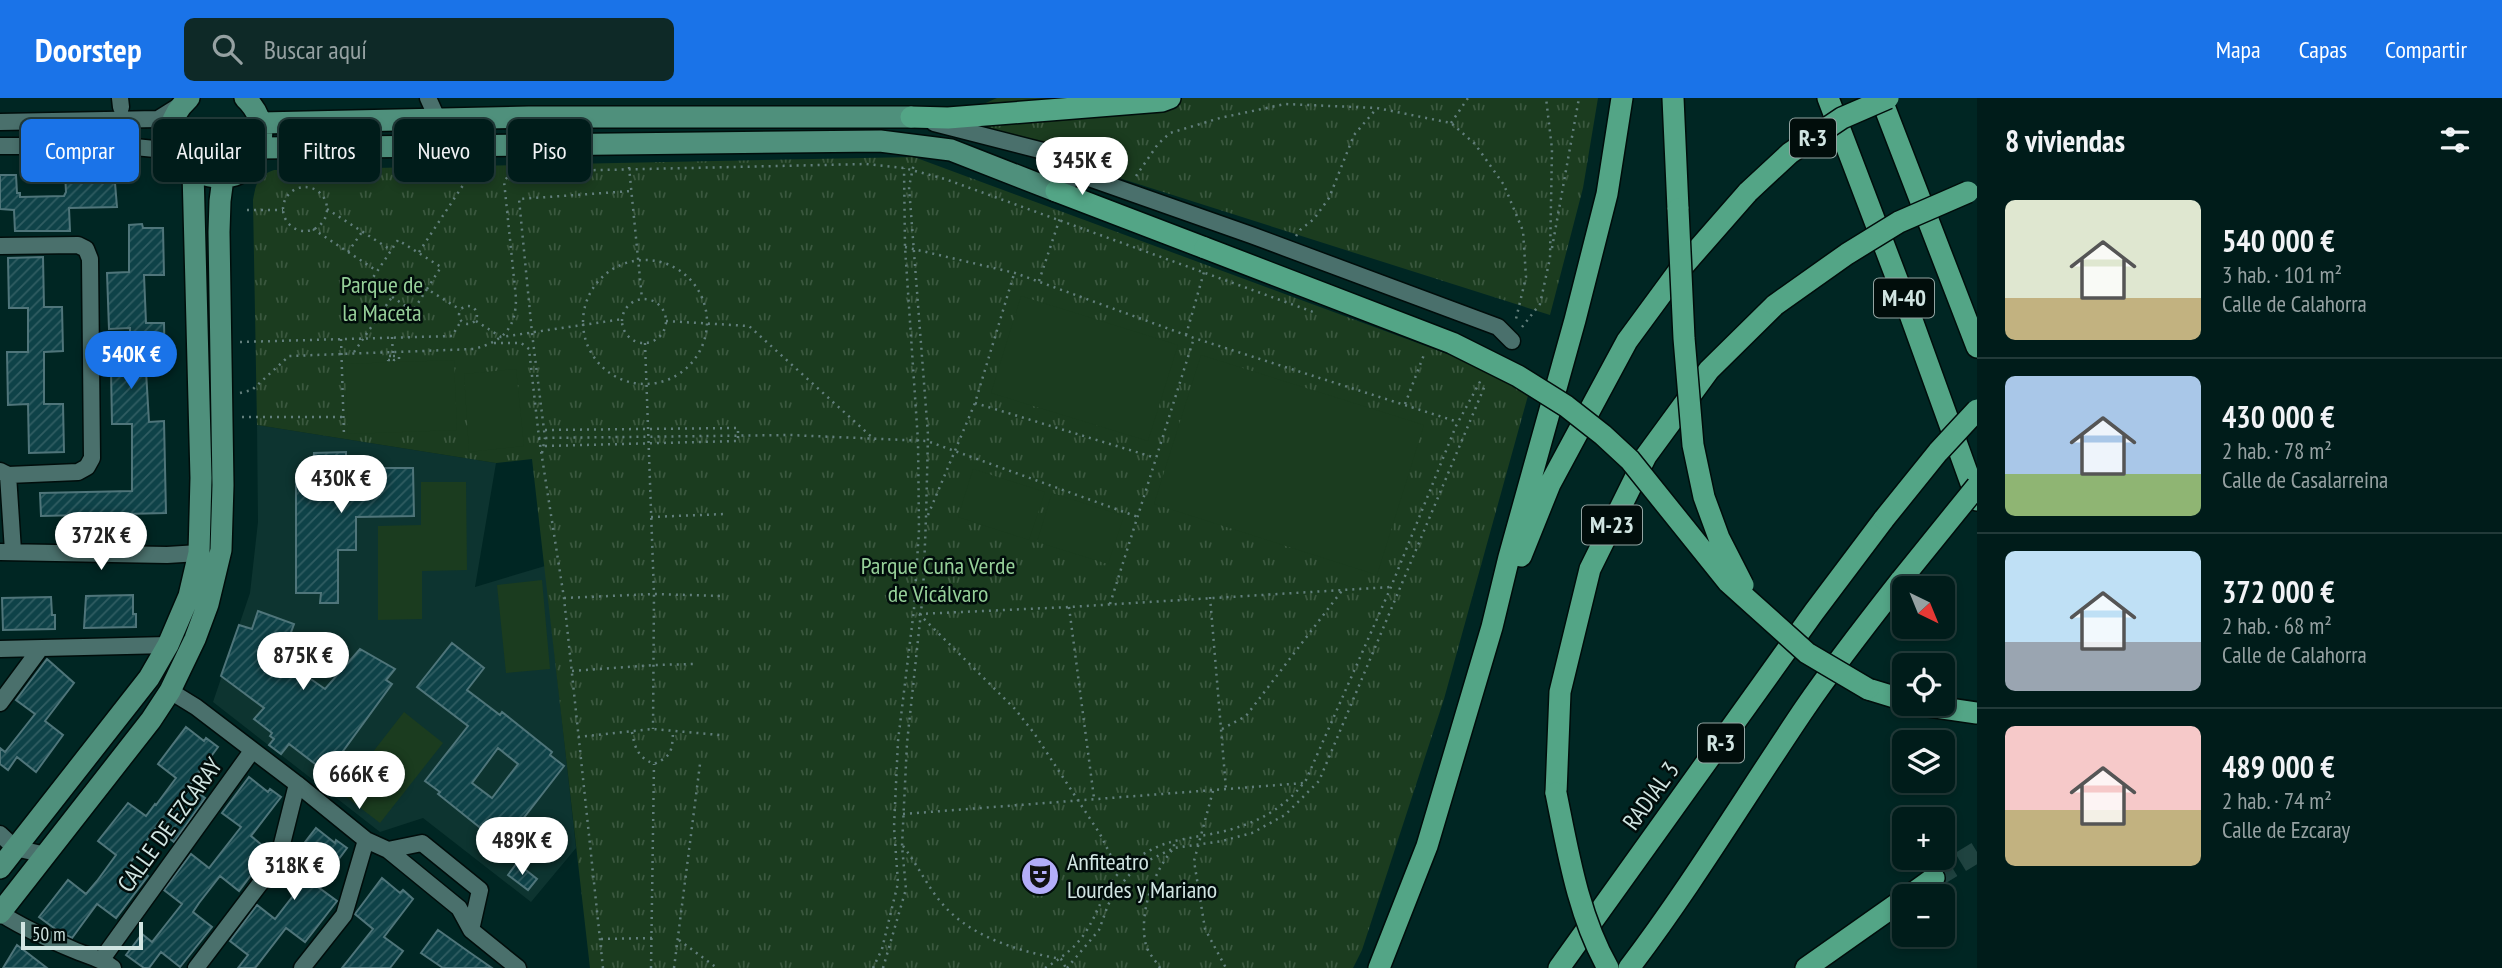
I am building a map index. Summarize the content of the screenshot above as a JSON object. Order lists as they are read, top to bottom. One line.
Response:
{"streets":{"highway":["R-3","M-40","M-23","RADIAL 3"],"street":["CALLE DE EZCARAY"]},"parks":["Parque de la Maceta","Parque Cuña Verde de Vicálvaro"],"places":{"theatre":["Anfiteatro Lourdes y Mariano"]},"scale_bar":"50 m","north":"bottom right","page":{"header":"Doorstep","search":"Buscar aquí","nav":["Mapa","Capas","Compartir"],"heading":"8 viviendas","chip":["Comprar","Alquilar","Filtros","Nuevo","Piso"],"price":["345K €","540K €","430K €","372K €","875K €","666K €","489K €","318K €"],"list":[{"name":"540 000 €","note":"3 hab. · 101 m² · Calle de Calahorra"},{"name":"430 000 €","note":"2 hab. · 78 m² · Calle de Casalarreina"},{"name":"372 000 €","note":"2 hab. · 68 m² · Calle de Calahorra"},{"name":"489 000 €","note":"2 hab. · 74 m² · Calle de Ezcaray"}],"map_buttons":["+","−"],"scale":"50 m"}}
